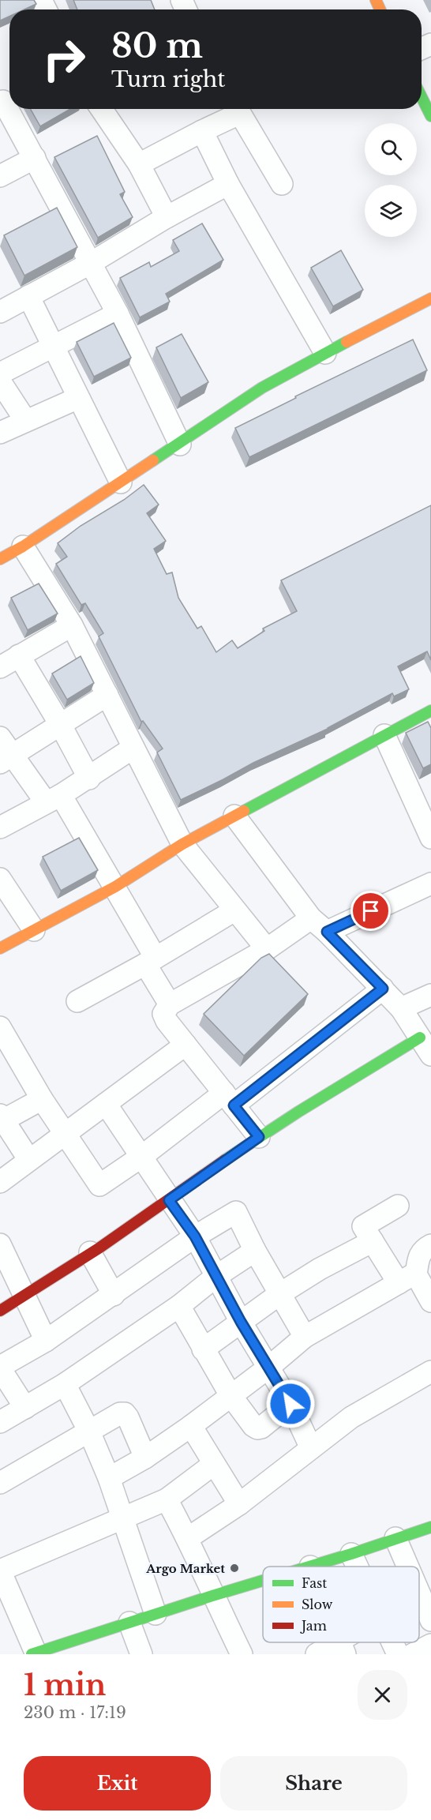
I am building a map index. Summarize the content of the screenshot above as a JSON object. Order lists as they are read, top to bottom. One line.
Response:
{"places":["Argo Market"],"legend":["Fast","Slow","Jam"],"page":{"turn":["80 m","Turn right"],"heading":["1 min","230 m · 17:19"],"buttons":["Exit","Share"]}}
